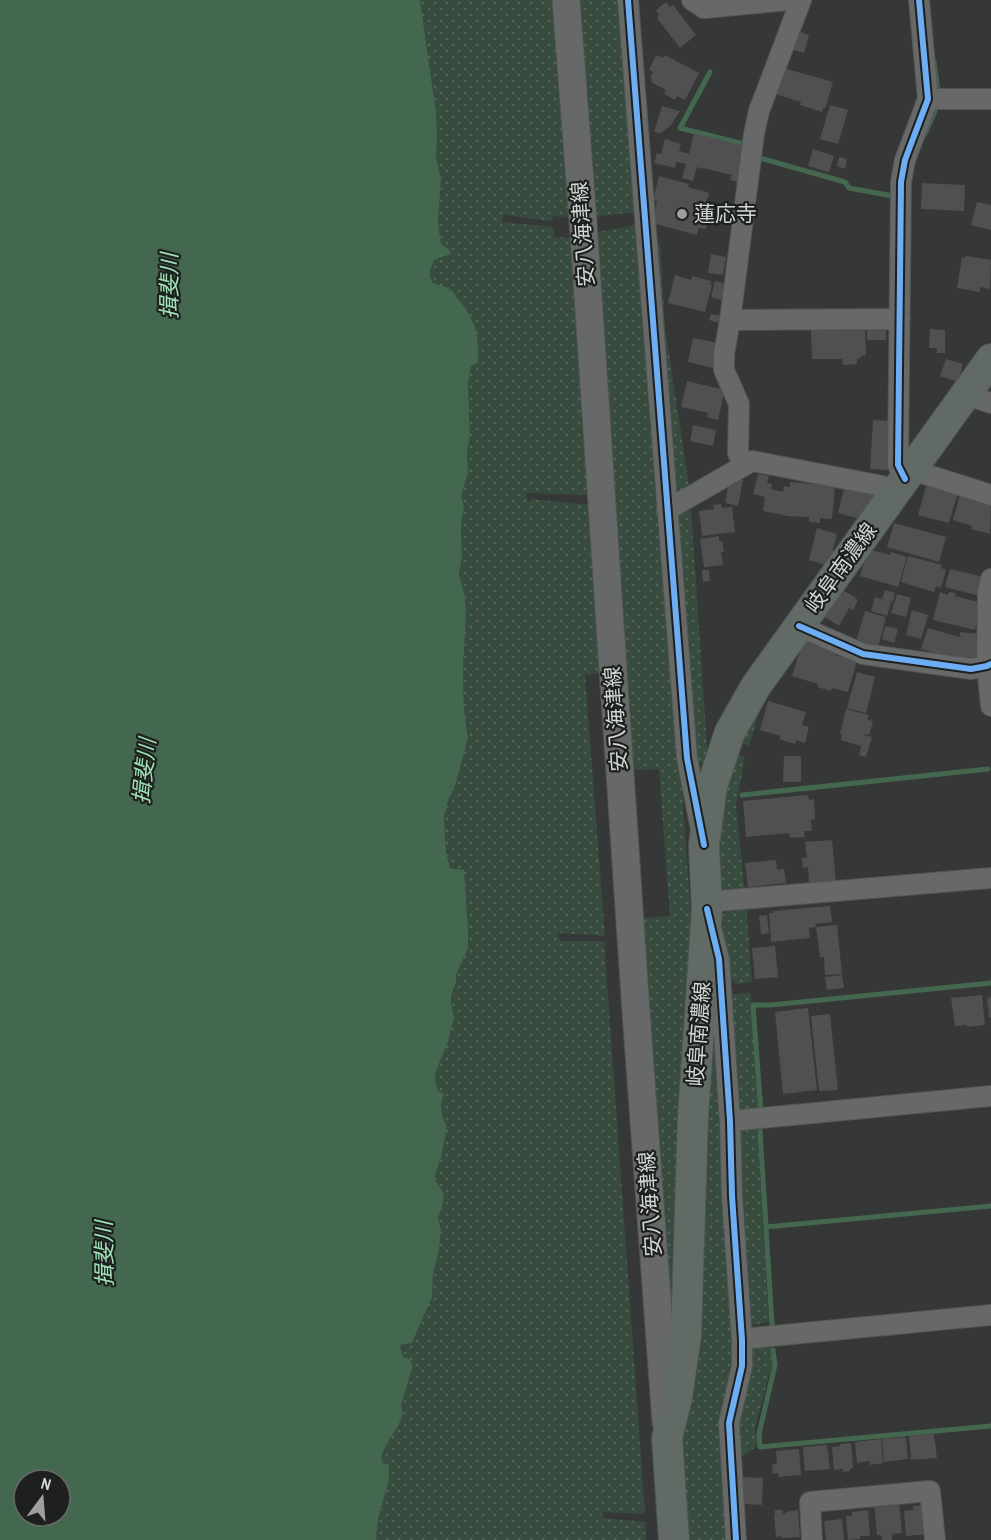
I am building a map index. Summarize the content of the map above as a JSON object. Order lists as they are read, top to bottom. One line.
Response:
{"streets":{"main road":["安八海津線","岐阜南濃線"]},"crossings":[["安八海津線","岐阜南濃線"]],"water":["揖斐川"],"places":["蓮応寺"],"north":"top"}
